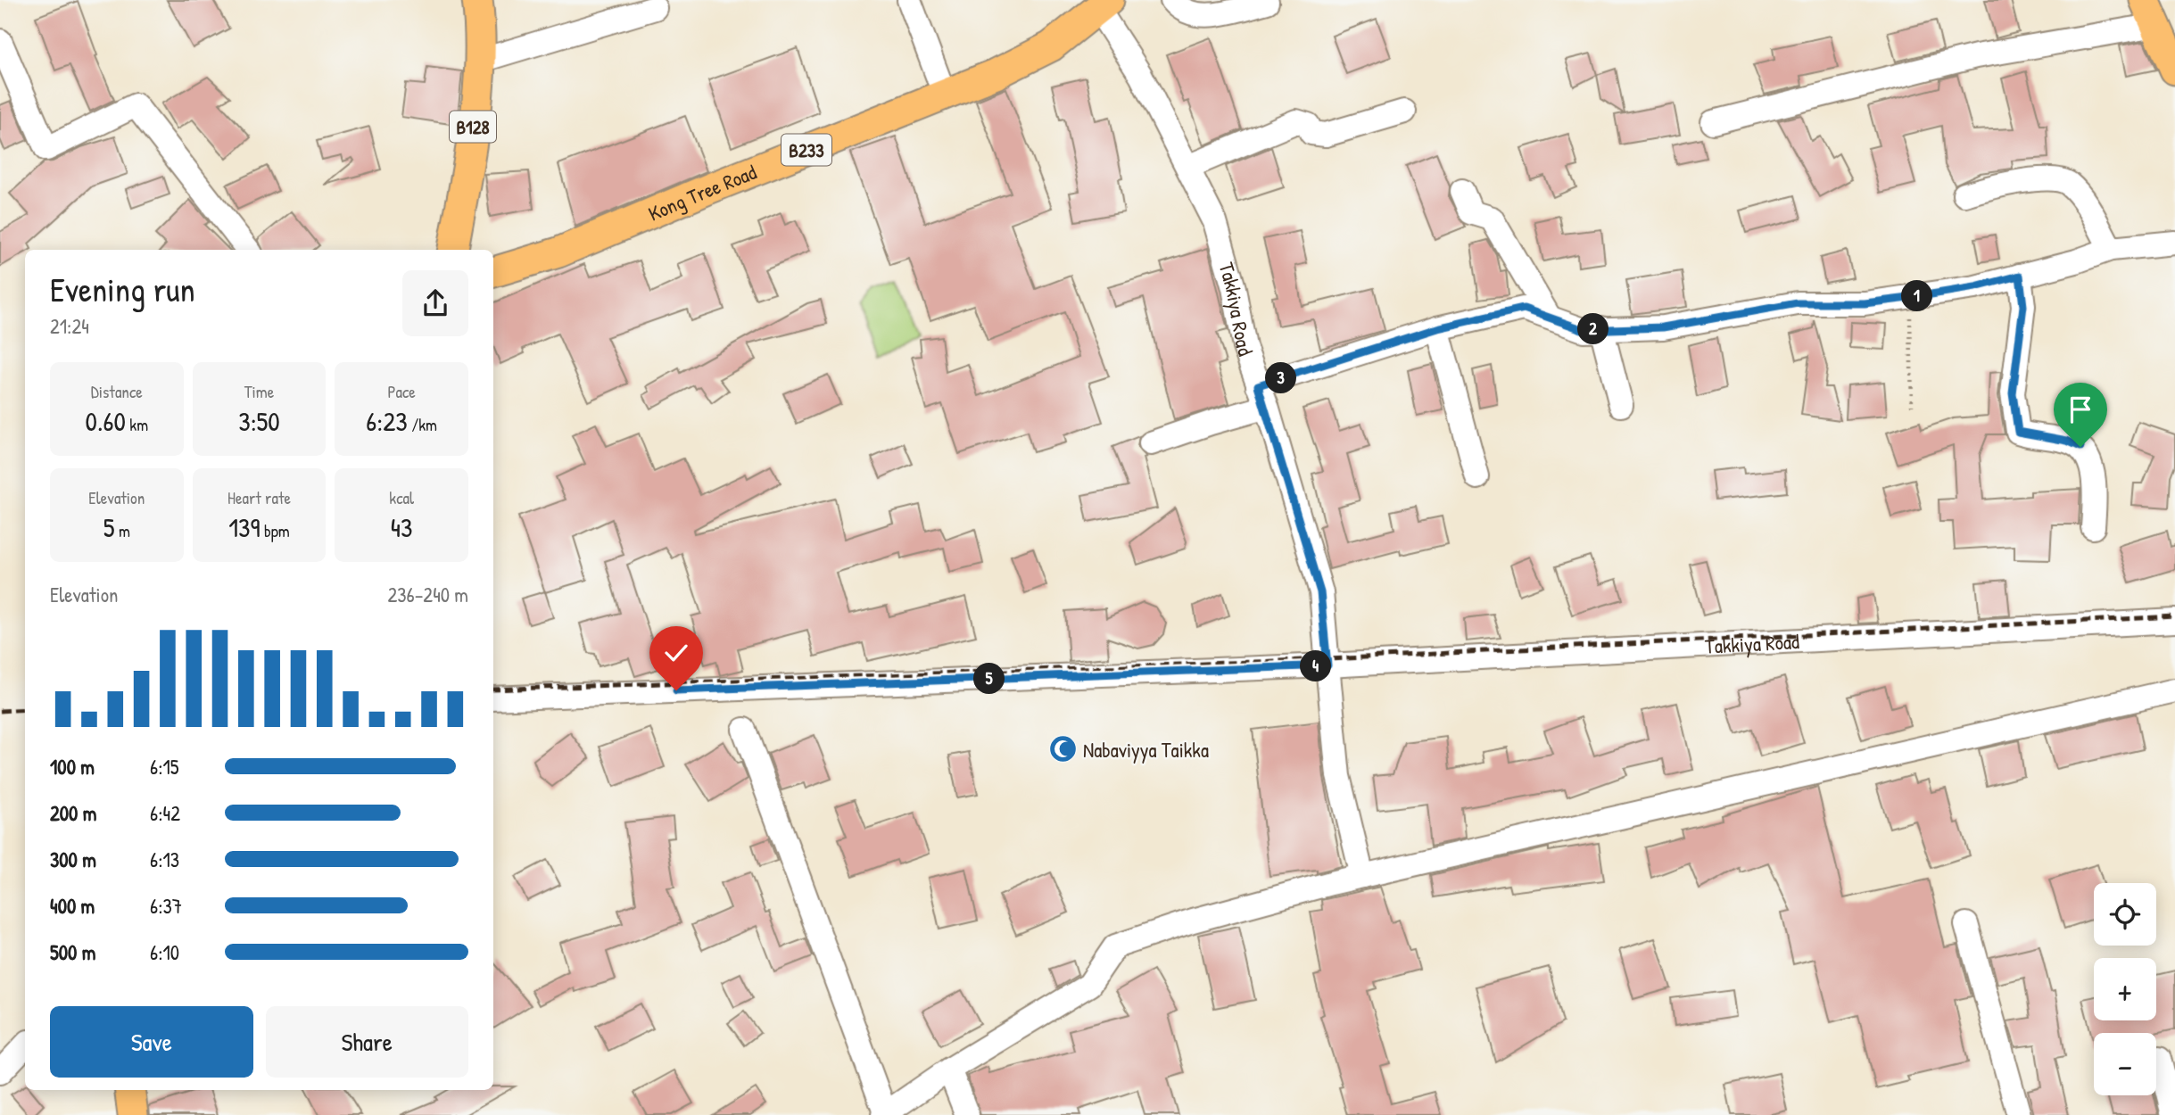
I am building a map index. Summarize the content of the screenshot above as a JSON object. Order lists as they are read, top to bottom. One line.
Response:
{"streets":{"main road":["B128","B233","Kong Tree Road"],"street":["Takkiya Road"]},"crossings":[["Kong Tree Road","Takkiya Road"]],"places":{"mosque":["Nabaviyya Taikka"]},"page":{"heading":["Evening run","21:24"],"pins":["1","2","3","4","5"],"stats":[["Distance","0.60 km"],["Time","3:50"],["Pace","6:23 /km"],["Elevation","5 m"],["Heart rate","139 bpm"],["kcal","43"]],"chart":["Elevation","236–240 m"],"list":[{"name":"100 m","note":"6:15"},{"name":"200 m","note":"6:42"},{"name":"300 m","note":"6:13"},{"name":"400 m","note":"6:37"},{"name":"500 m","note":"6:10"}],"map_buttons":["+","−"],"buttons":["Save","Share"]}}
